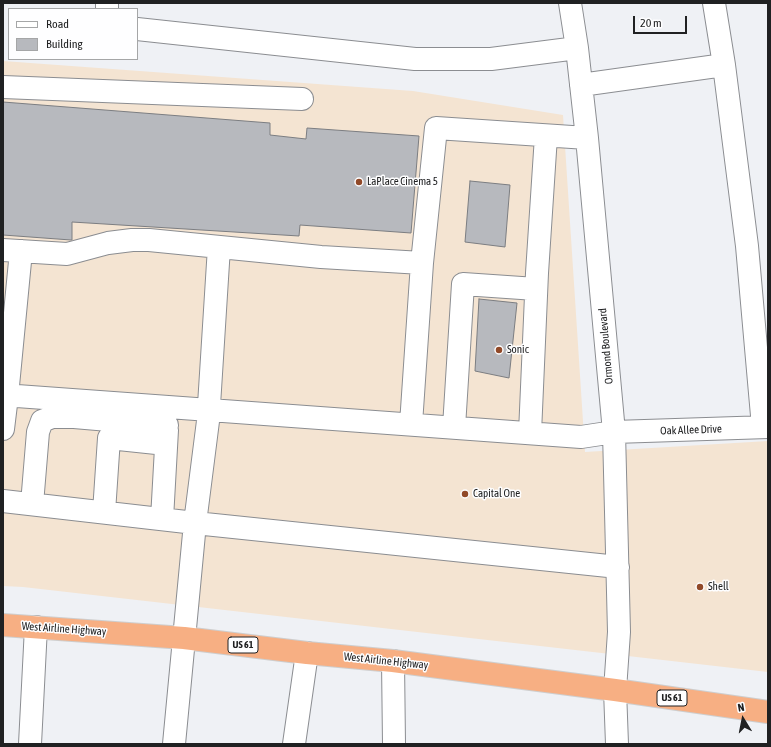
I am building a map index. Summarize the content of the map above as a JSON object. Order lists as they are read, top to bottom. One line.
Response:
{"streets":{"highway":["West Airline Highway","US 61"],"street":["Ormond Boulevard","Oak Allee Drive"]},"crossings":[["Ormond Boulevard","Oak Allee Drive"],["Ormond Boulevard","West Airline Highway"]],"places":["LaPlace Cinema 5","Sonic","Capital One","Shell"],"legend":["Road","Building"],"scale_bar":"20 m","north":"top"}
